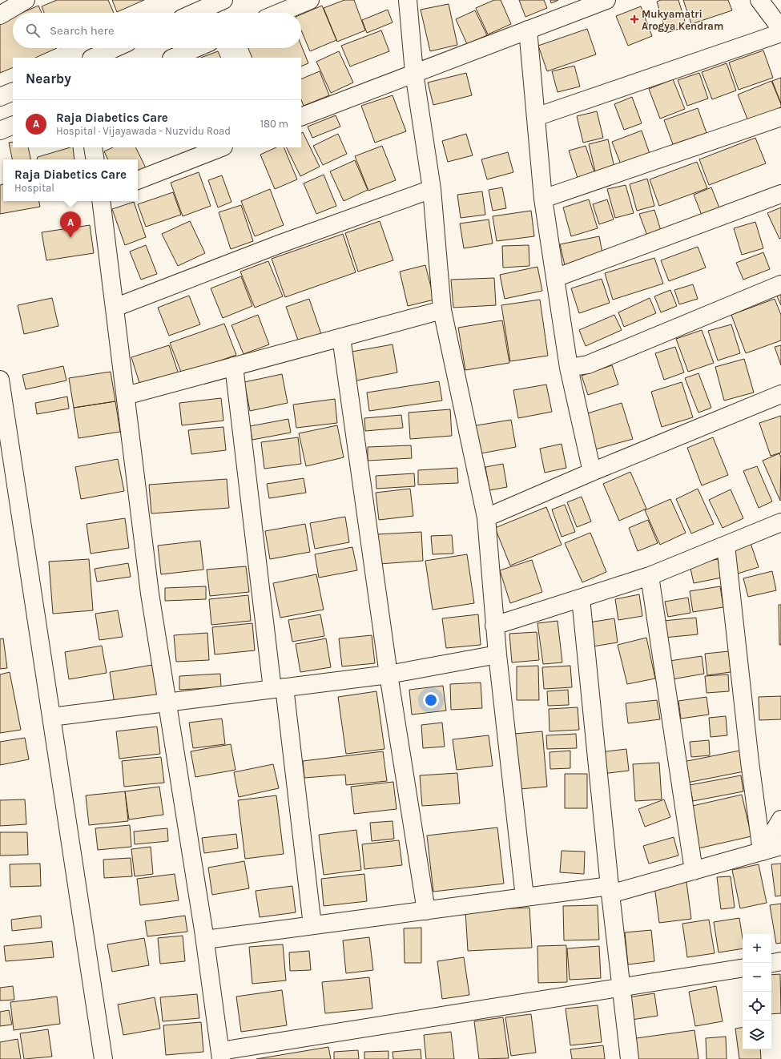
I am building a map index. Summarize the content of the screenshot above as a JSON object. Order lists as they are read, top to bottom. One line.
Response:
{"places":{"health":["Mukyamatri Arogya Kendram"]},"page":{"search":"Search here","heading":"Nearby","list":[{"mark":"A","name":"Raja Diabetics Care","note":"Hospital · Vijayawada - Nuzvidu Road","value":"180 m"}],"popup":["Raja Diabetics Care","Hospital"],"pins":"A","map_buttons":["+","−"]}}
